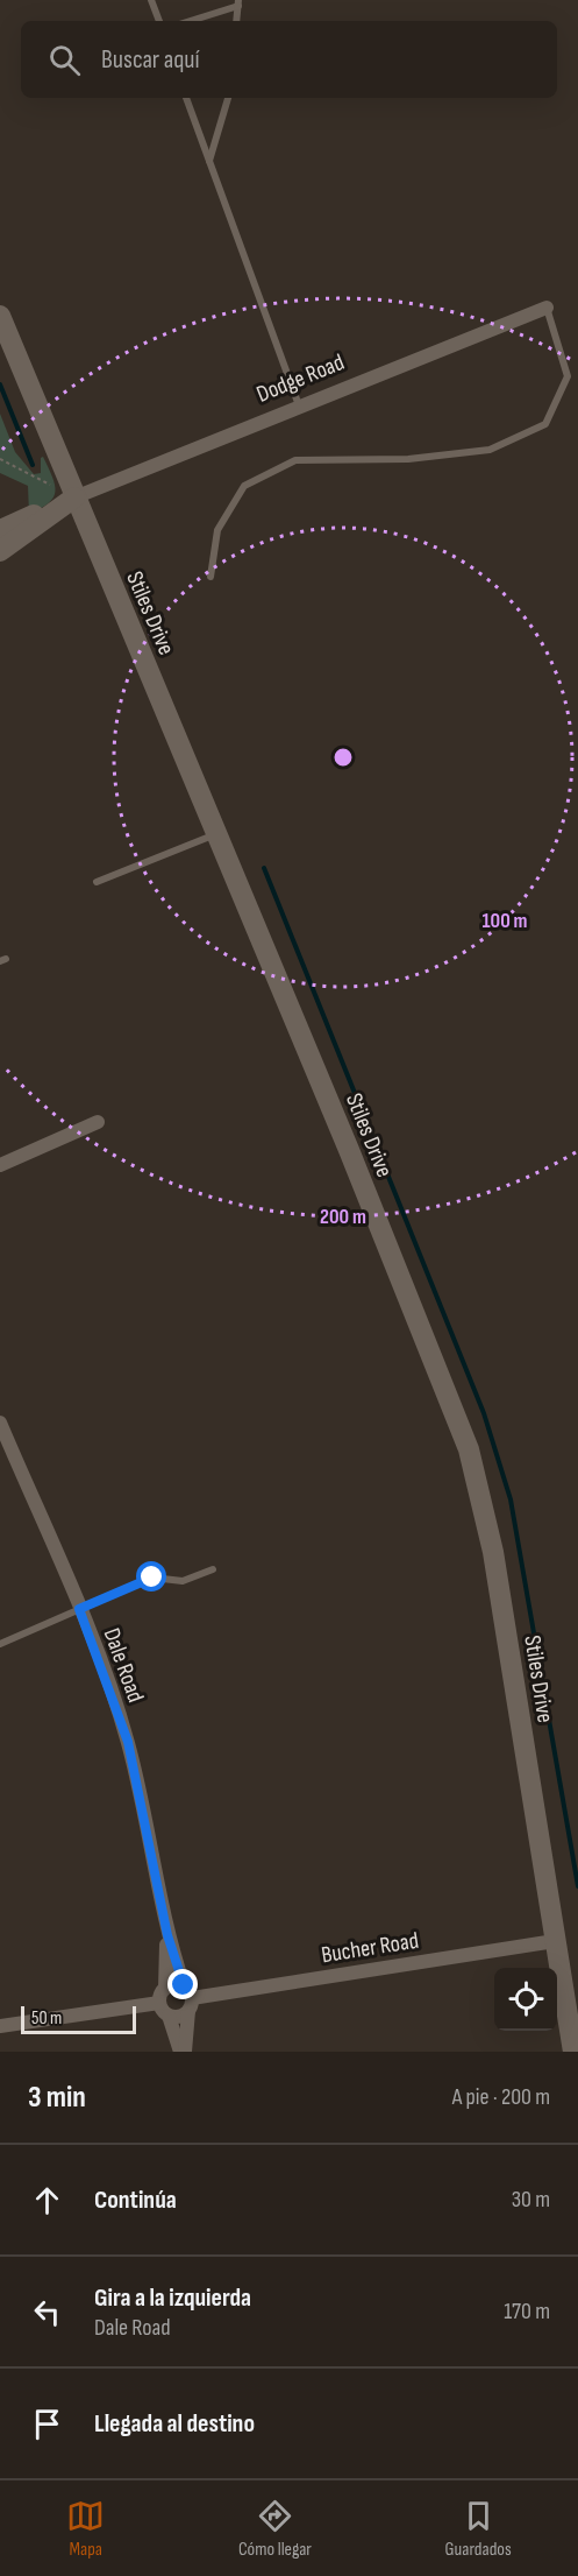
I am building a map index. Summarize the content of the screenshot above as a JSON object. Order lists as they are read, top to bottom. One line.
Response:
{"streets":{"street":["Dodge Road","Stiles Drive","Dale Road","Bucher Road"]},"crossings":[["Dodge Road","Stiles Drive"],["Stiles Drive","Bucher Road"],["Dale Road","Bucher Road"]],"scale_bar":"50 m","page":{"search":"Buscar aquí","scale":"50 m","heading":["3 min","A pie · 200 m"],"list":[["Continúa","30 m"],["Gira a la izquierda","Dale Road","170 m"],"Llegada al destino"],"nav":["Mapa","Cómo llegar","Guardados"]},"rings":["100 m","200 m"]}
